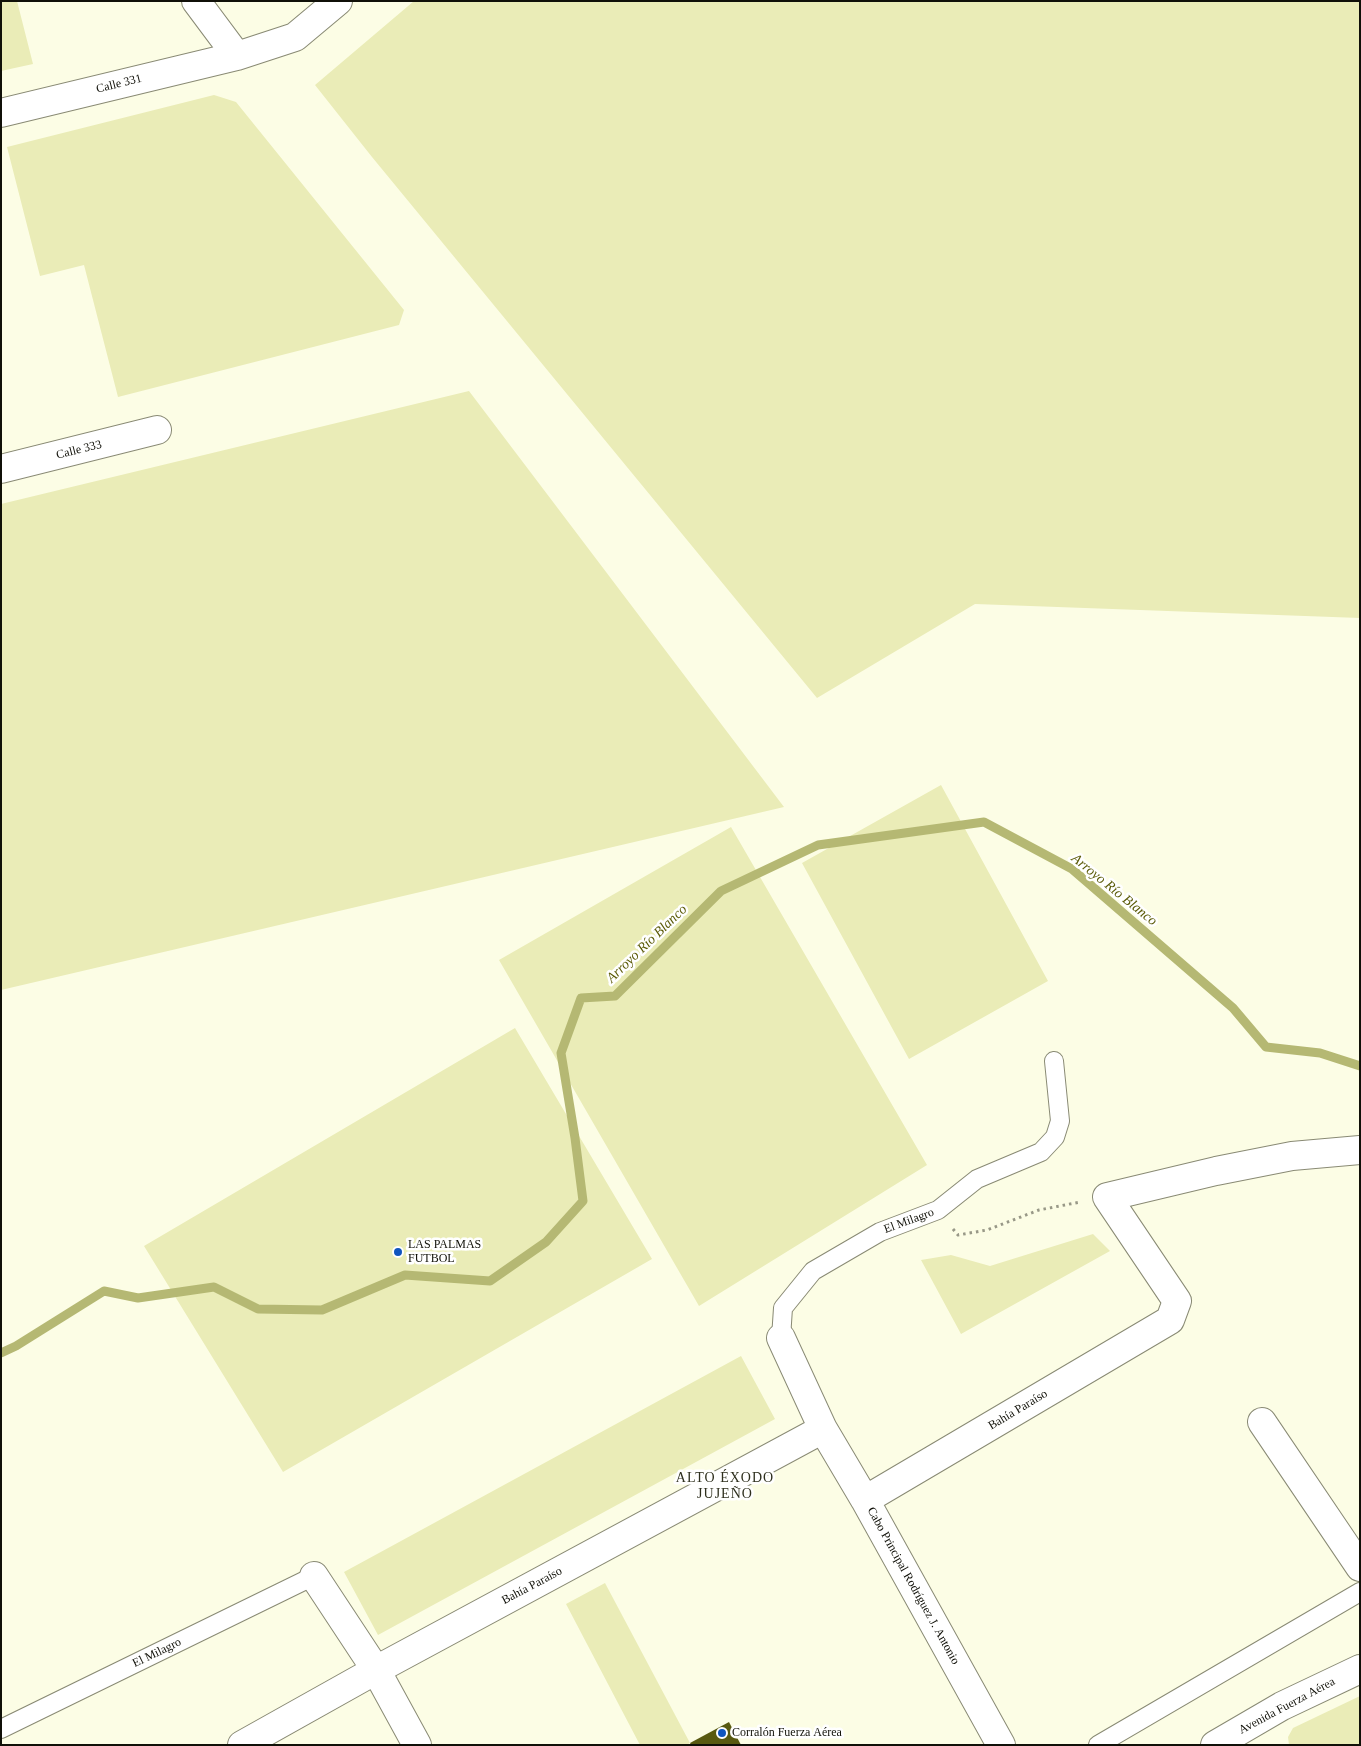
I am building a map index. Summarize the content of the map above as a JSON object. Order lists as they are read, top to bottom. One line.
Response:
{"streets":{"street":["Calle 331","Calle 333","Bahía Paraíso","Cabo Principal Rodríguez J. Antonio","Avenida Fuerza Aérea"],"lane":["El Milagro"]},"crossings":[["El Milagro","Cabo Principal Rodríguez J. Antonio"],["Bahía Paraíso","Cabo Principal Rodríguez J. Antonio"]],"districts":["ALTO ÉXODO JUJEÑO"],"water":["Arroyo Río Blanco"],"places":["LAS PALMAS FUTBOL","Corralón Fuerza Aérea"]}
